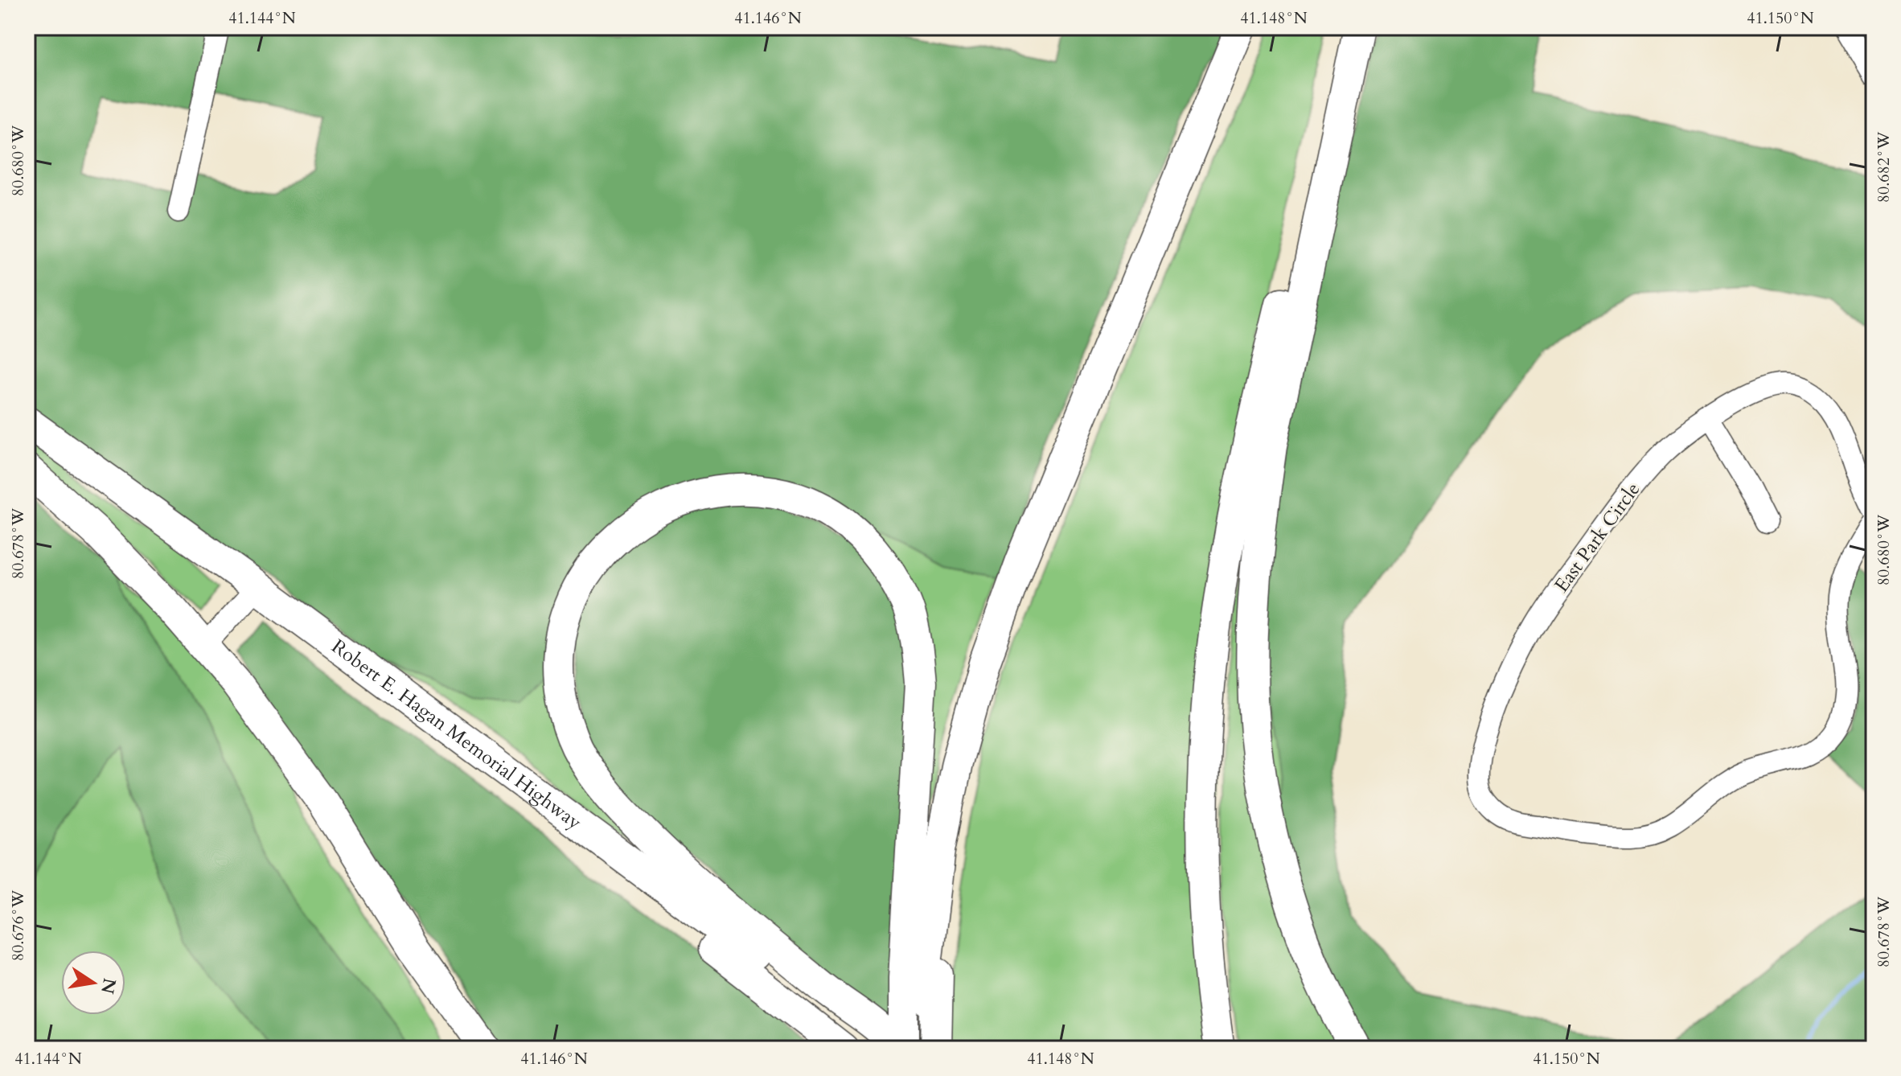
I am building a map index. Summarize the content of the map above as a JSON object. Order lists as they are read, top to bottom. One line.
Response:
{"streets":{"highway":["Robert E. Hagan Memorial Highway"],"street":["East Park Circle"]},"north":"right","coordinates":["41.144°N","41.146°N","41.148°N","41.150°N","80.680°W","80.682°W","80.678°W","80.676°W"]}
